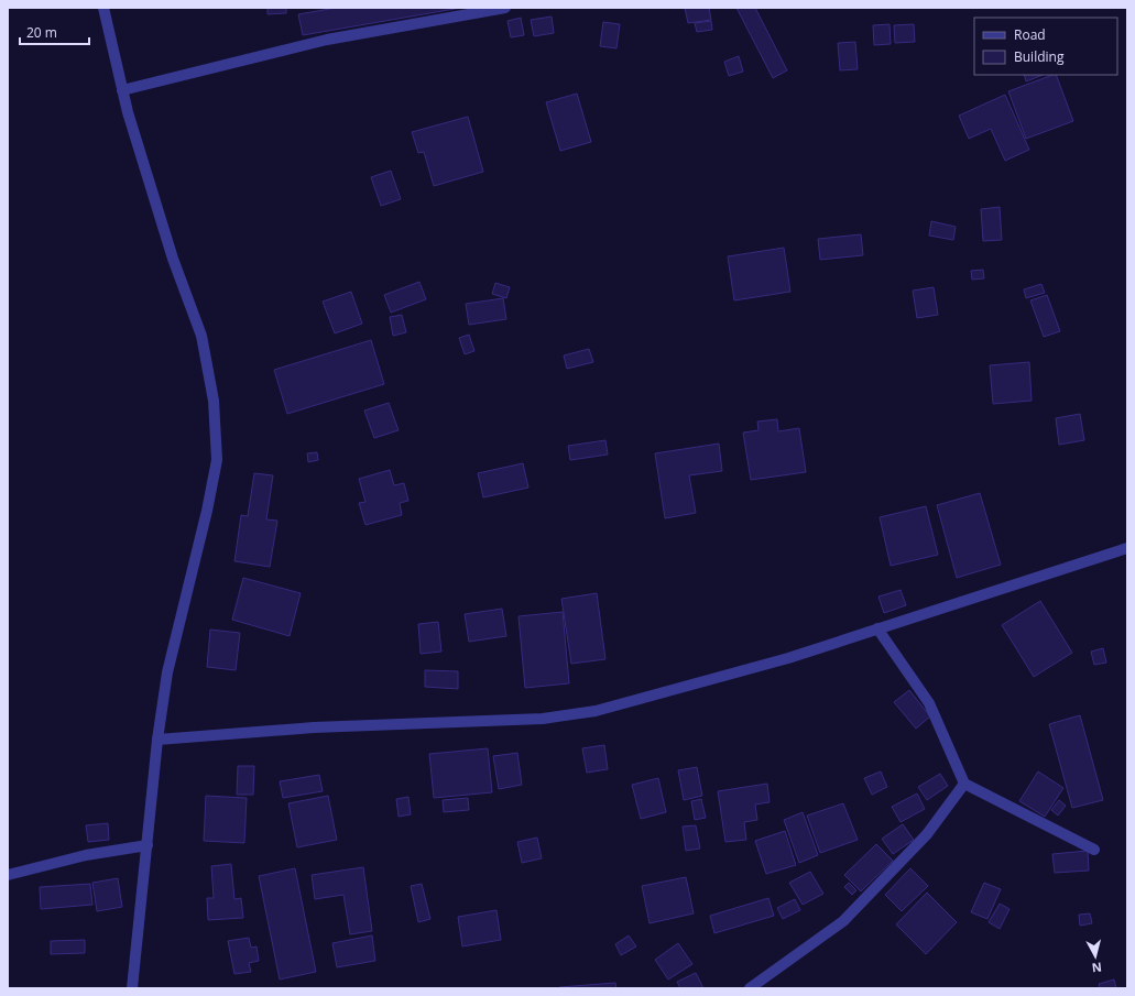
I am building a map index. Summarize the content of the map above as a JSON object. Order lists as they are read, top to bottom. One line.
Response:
{"legend":["Road","Building"],"scale_bar":"20 m","north":"bottom"}
